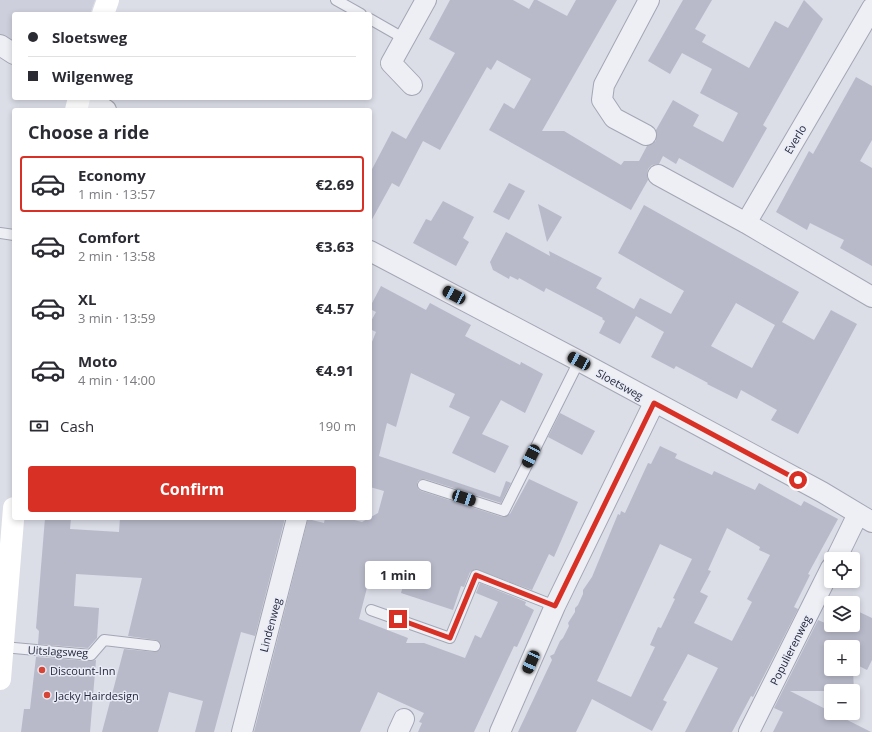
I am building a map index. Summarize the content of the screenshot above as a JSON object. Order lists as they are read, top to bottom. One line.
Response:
{"streets":{"street":["Everlo","Sloetsweg","Lindenweg","Populierenweg"],"lane":["Uitslagsweg"]},"places":["Discount-Inn","Jacky Hairdesign"],"page":{"banner":["Sloetsweg","Wilgenweg"],"heading":"Choose a ride","list":[{"name":"Economy","note":"1 min · 13:57","value":"€2.69"},{"name":"Comfort","note":"2 min · 13:58","value":"€3.63"},{"name":"XL","note":"3 min · 13:59","value":"€4.57"},{"name":"Moto","note":"4 min · 14:00","value":"€4.91"}],"pay":["Cash","190 m"],"buttons":"Confirm","map_buttons":["+","−"],"bubble":"1 min"}}
